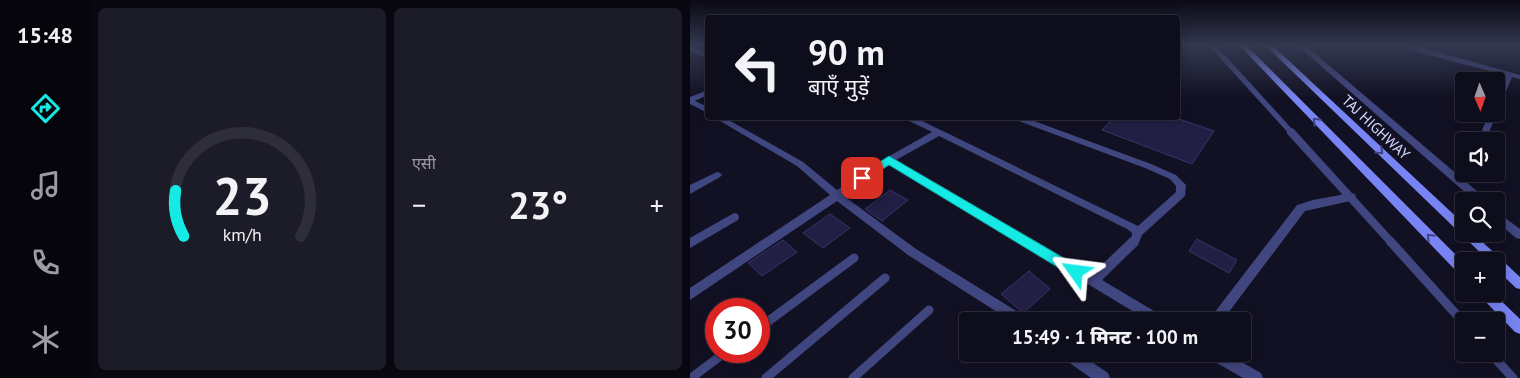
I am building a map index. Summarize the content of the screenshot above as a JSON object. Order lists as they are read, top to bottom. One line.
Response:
{"streets":{"main road":["TAJ HIGHWAY"]},"north":"bottom","page":{"tabs":"15:48","tile":"एसी","turn":["90 m","बाएँ मुड़ें"],"map_buttons":["+","−"],"heat":["−","23°","+"],"limit":"30","trip":"15:49 · 1 मिनट · 100 m","gauge":["23","km/h"]}}
